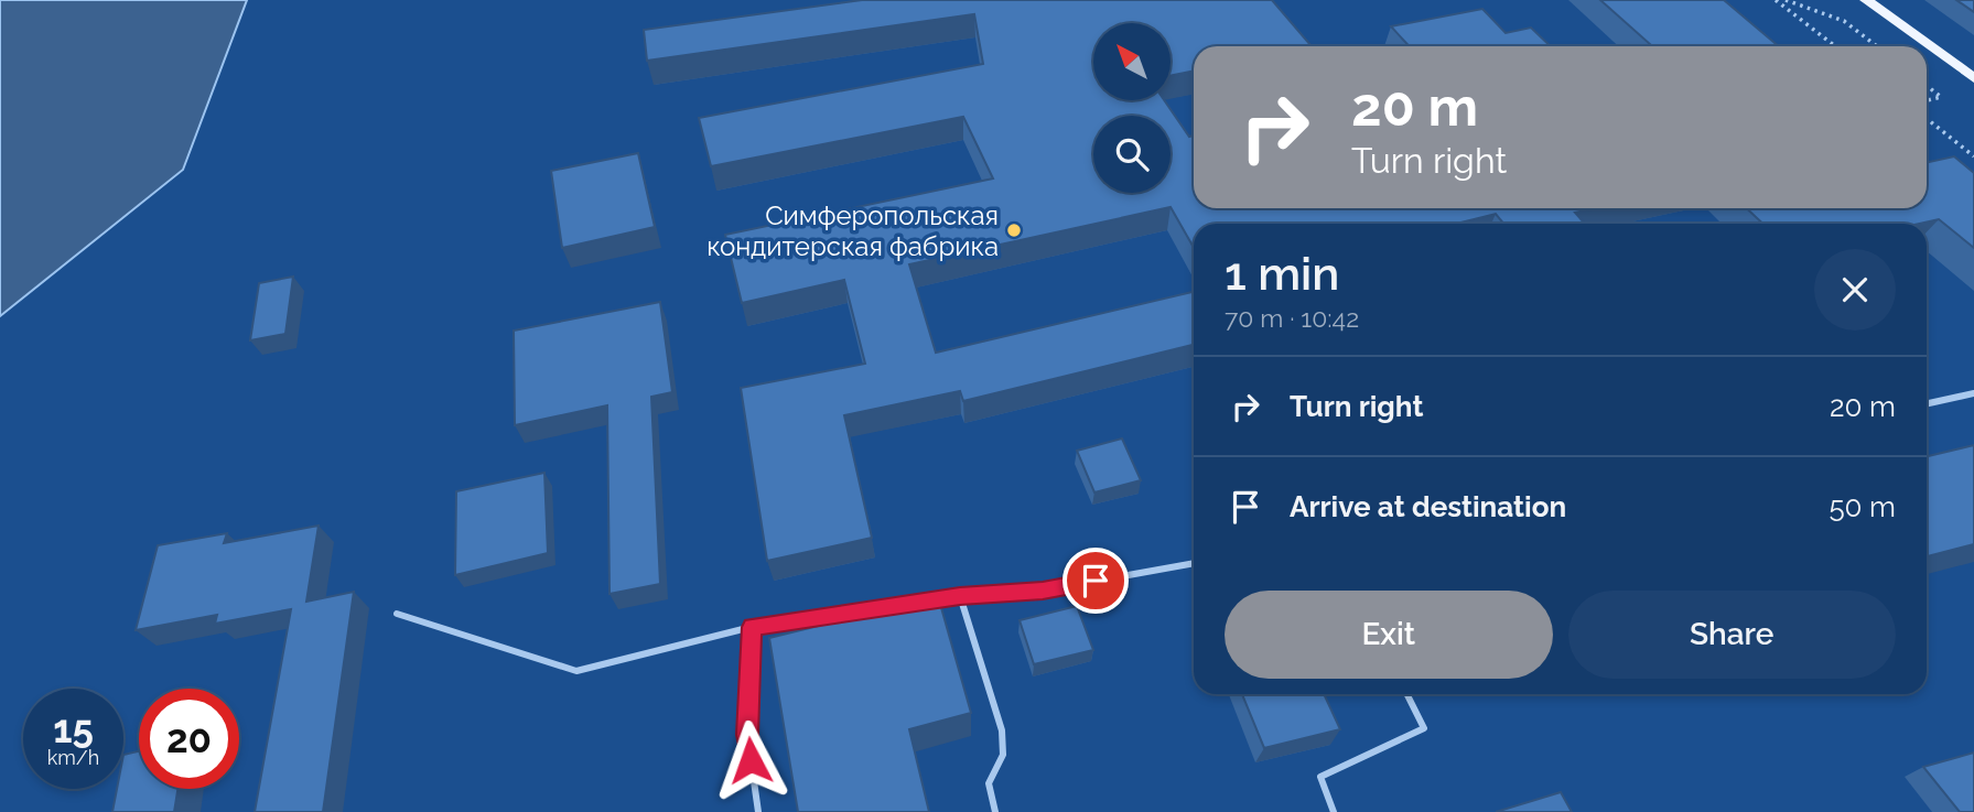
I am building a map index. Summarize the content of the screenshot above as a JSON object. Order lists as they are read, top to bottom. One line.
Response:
{"places":["Симферопольская кондитерская фабрика"],"north":"top left","page":{"turn":["20 m","Turn right"],"heading":["1 min","70 m · 10:42"],"list":[{"name":"Turn right","value":"20 m"},{"name":"Arrive at destination","value":"50 m"}],"buttons":["Exit","Share"],"speed":"15 km/h","limit":"20"}}
